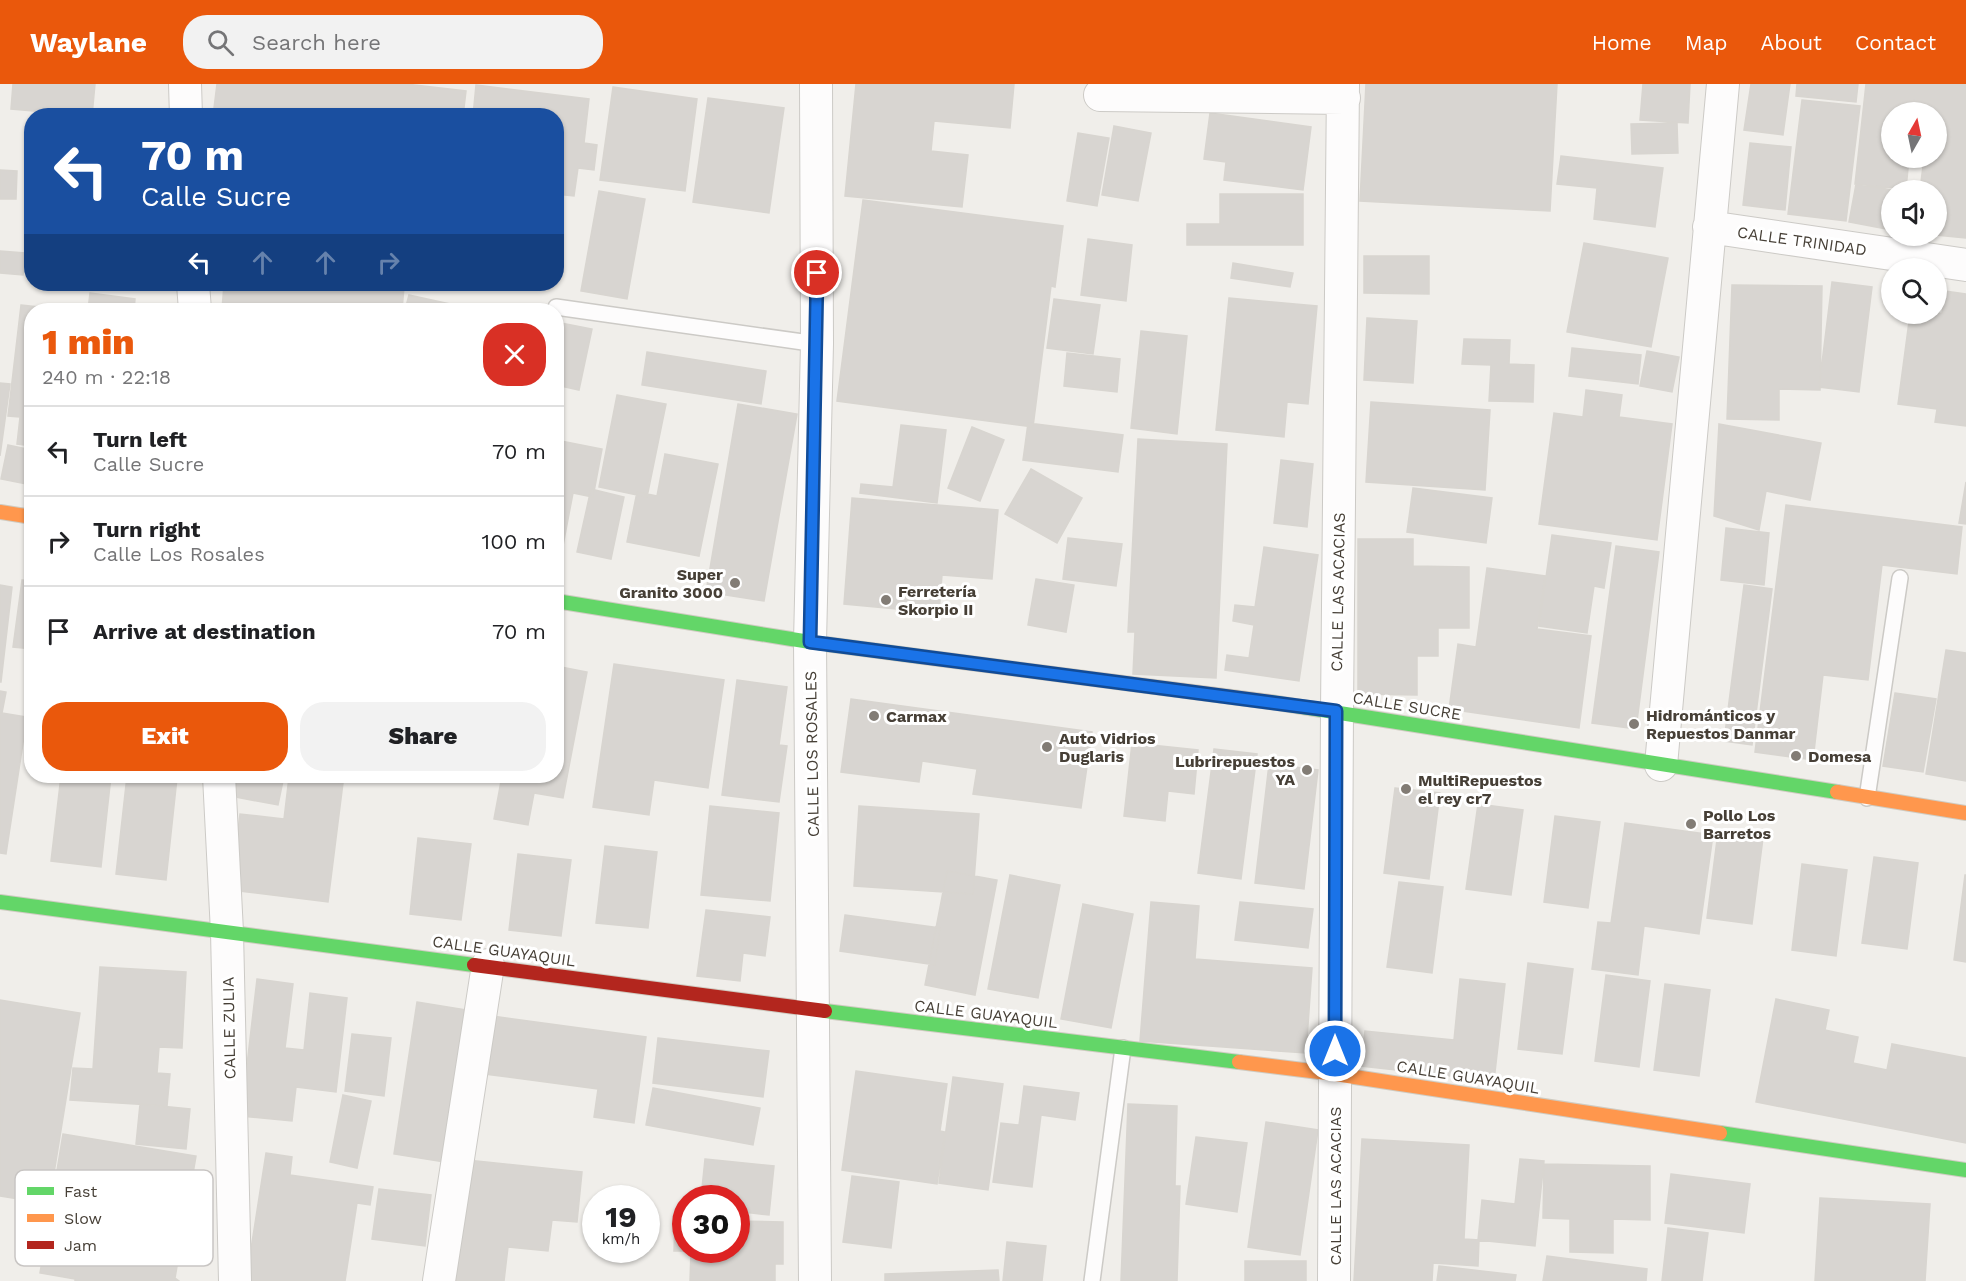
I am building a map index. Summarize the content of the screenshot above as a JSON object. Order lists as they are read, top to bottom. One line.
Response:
{"streets":{"street":["CALLE TRINIDAD","CALLE LAS ACACIAS","CALLE SUCRE","CALLE LOS ROSALES","CALLE GUAYAQUIL","CALLE ZULIA"]},"crossings":[["CALLE LAS ACACIAS","CALLE SUCRE"],["CALLE LAS ACACIAS","CALLE GUAYAQUIL"],["CALLE SUCRE","CALLE LOS ROSALES"],["CALLE LOS ROSALES","CALLE GUAYAQUIL"],["CALLE GUAYAQUIL","CALLE ZULIA"]],"places":["Super Granito 3000","Ferretería Skorpio II","Carmax","Hidrománticos y Repuestos Danmar","Auto Vidrios Duglaris","Domesa","Lubrirepuestos YA","MultiRepuestos el rey cr7","Pollo Los Barretos"],"legend":["Fast","Slow","Jam"],"north":"top","page":{"header":"Waylane","search":"Search here","nav":["Home","Map","About","Contact"],"turn":["70 m","Calle Sucre"],"heading":["1 min","240 m · 22:18"],"list":[{"name":"Turn left","note":"Calle Sucre","value":"70 m"},{"name":"Turn right","note":"Calle Los Rosales","value":"100 m"},{"name":"Arrive at destination","value":"70 m"}],"buttons":["Exit","Share"],"speed":"19 km/h","limit":"30"}}
